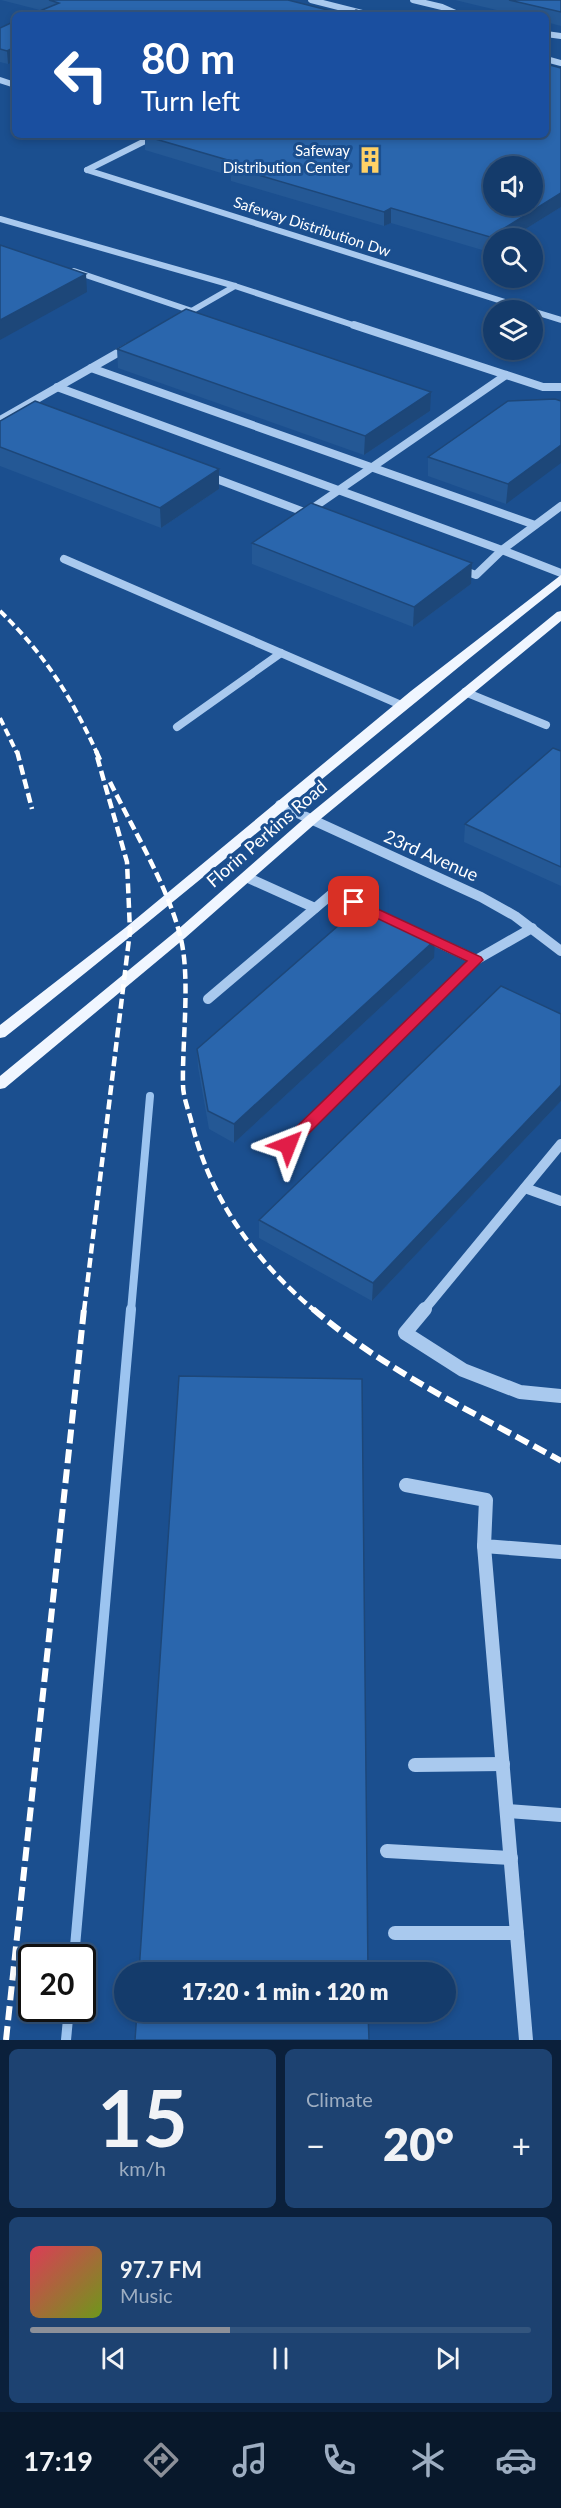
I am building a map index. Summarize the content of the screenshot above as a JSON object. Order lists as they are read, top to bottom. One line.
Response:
{"streets":{"main road":["Florin Perkins Road"],"street":["Safeway Distribution Dw","23rd Avenue"]},"crossings":[["Florin Perkins Road","23rd Avenue"]],"places":{"building":["Safeway Distribution Center"]},"page":{"turn":["80 m","Turn left"],"limit":"20","trip":"17:20 · 1 min · 120 m","tile":[["15","km/h"],"Climate"],"heat":["−","20°","+"],"song":["97.7 FM","Music"],"tabs":"17:19"}}
